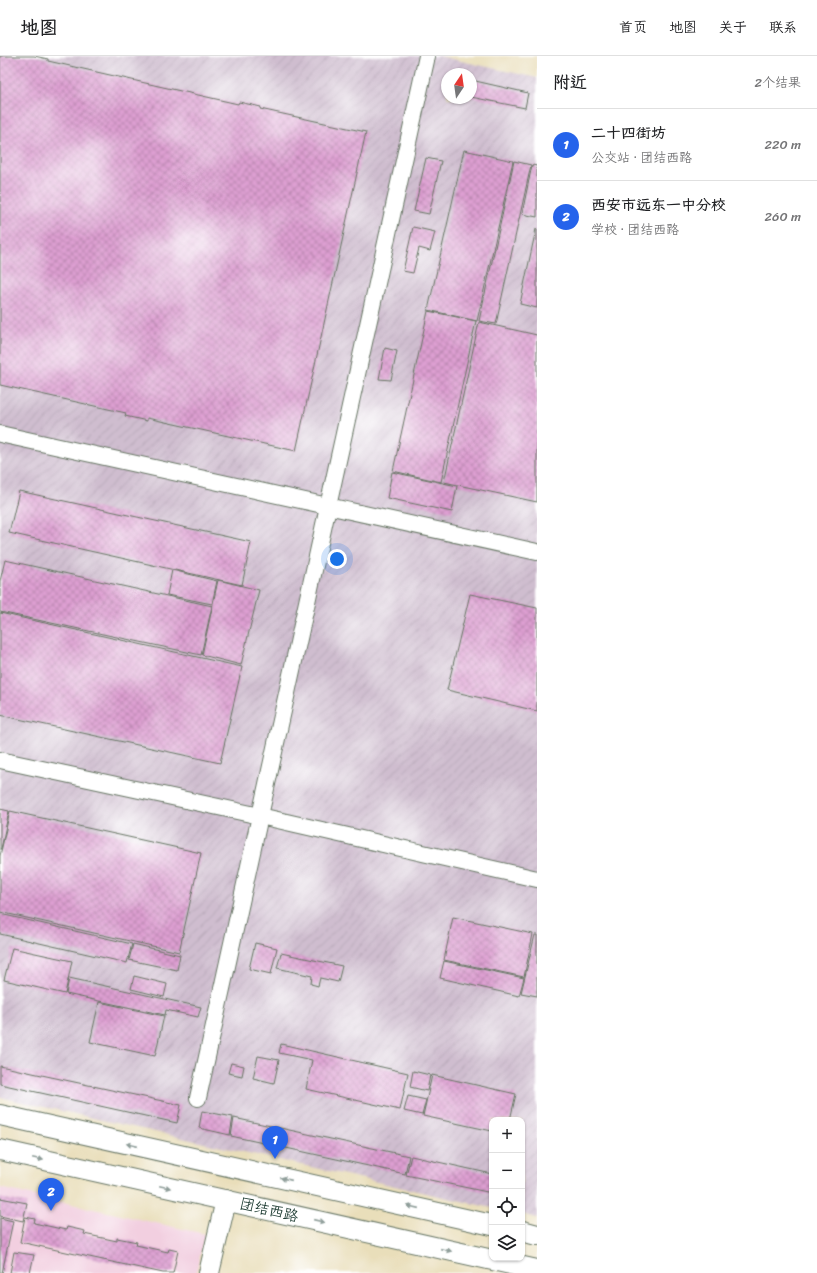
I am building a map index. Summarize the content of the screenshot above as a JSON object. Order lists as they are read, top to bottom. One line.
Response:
{"streets":{"street":["团结西路"]},"north":"top","page":{"header":"地图","nav":["首页","地图","关于","联系"],"heading":["附近","2个结果"],"list":[{"mark":"1","name":"二十四街坊","note":"公交站 · 团结西路","value":"220 m"},{"mark":"2","name":"西安市远东一中分校","note":"学校 · 团结西路","value":"260 m"}],"map_buttons":["+","−"],"pins":["1","2"]}}
